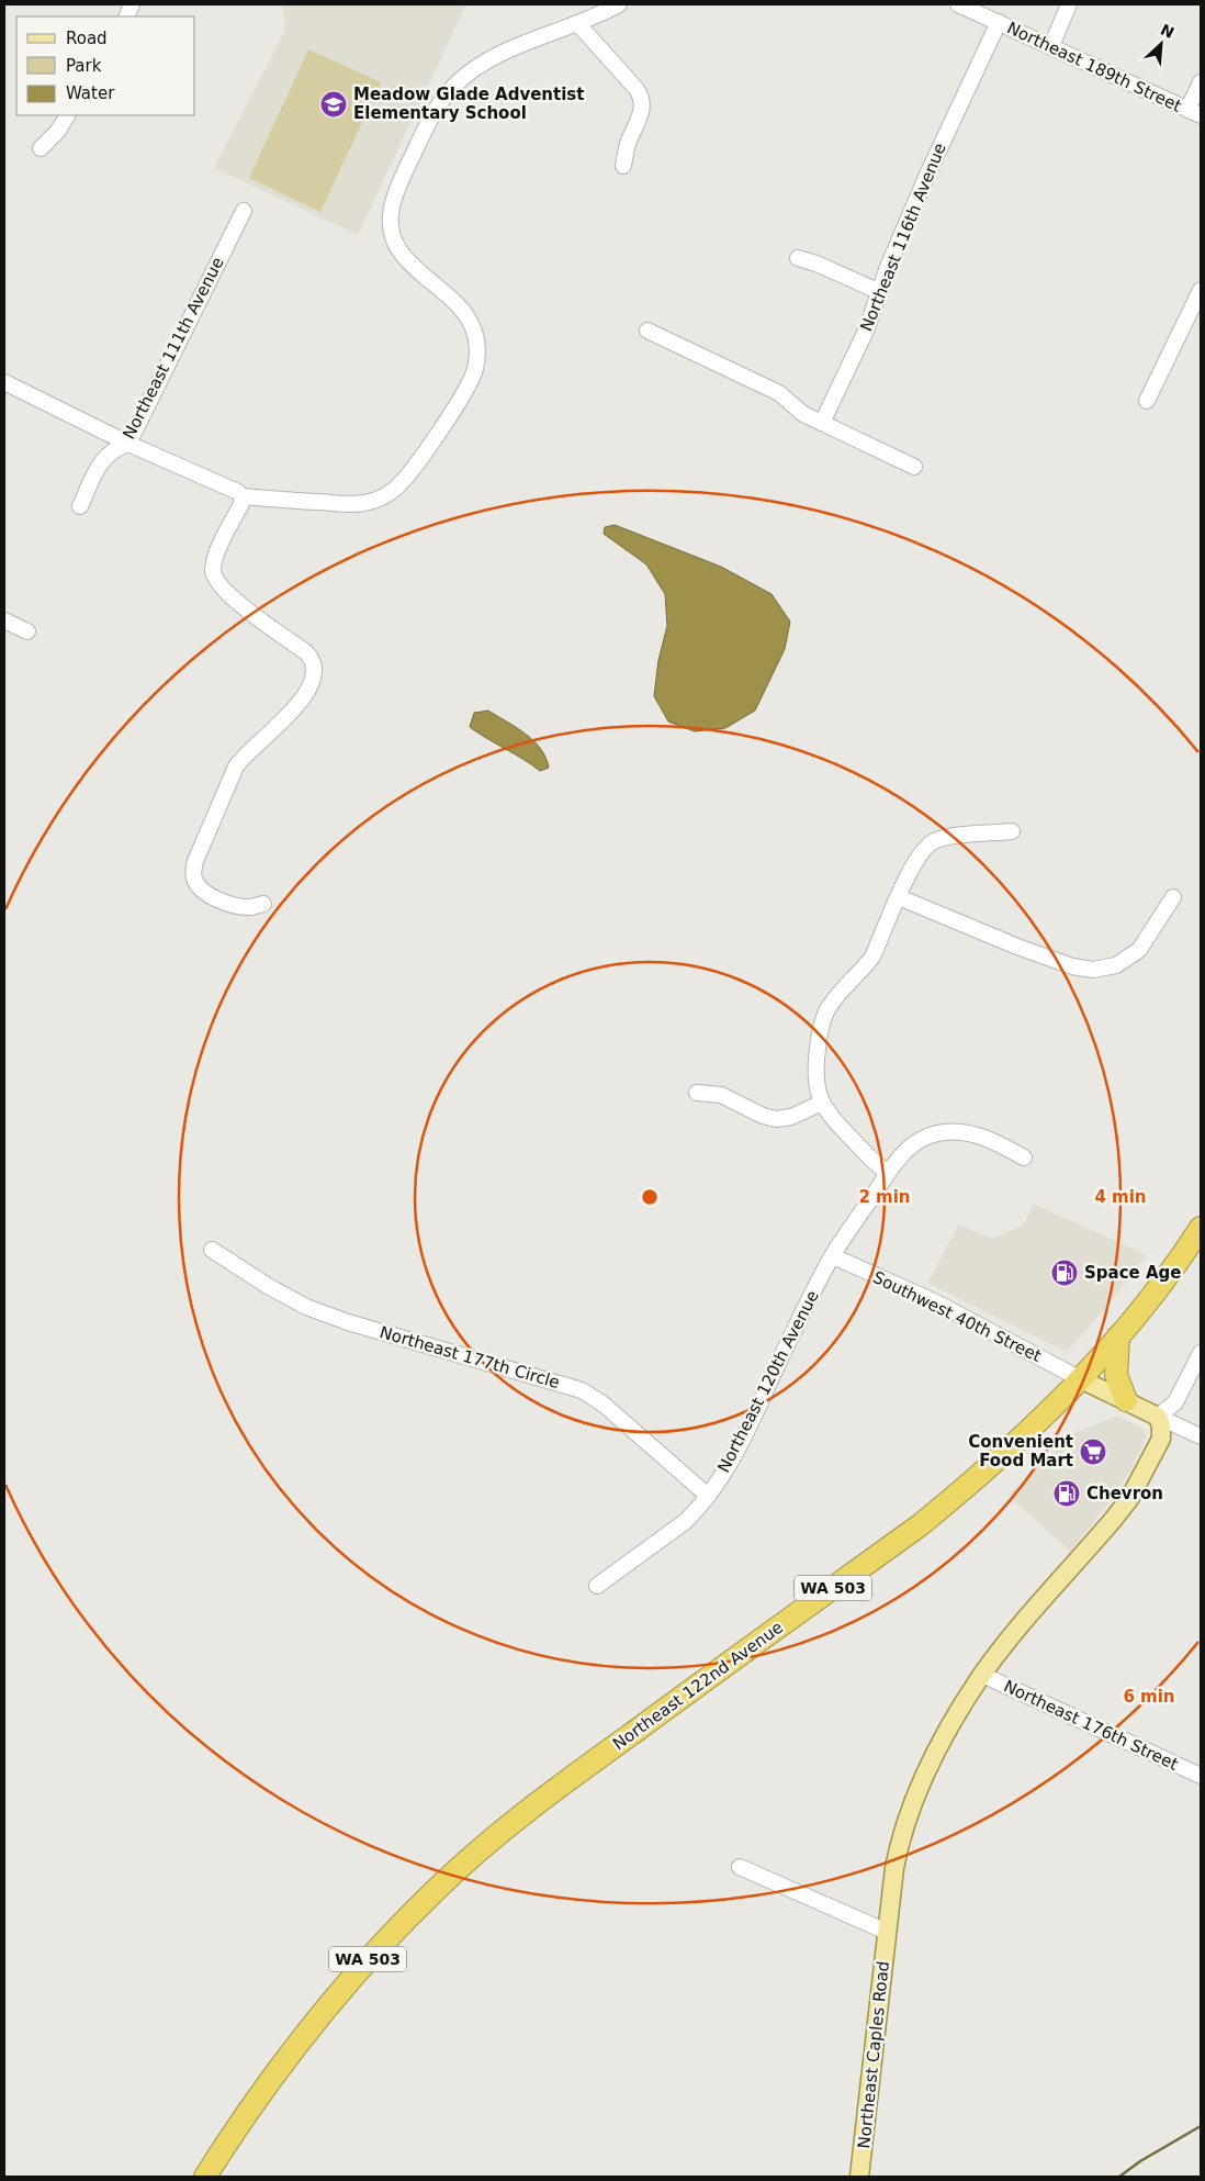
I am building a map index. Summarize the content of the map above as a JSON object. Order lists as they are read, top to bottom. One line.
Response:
{"streets":{"highway":["WA 503","Northeast 122nd Avenue"],"main road":["Northeast Caples Road"],"street":["Northeast 189th Street","Northeast 116th Avenue","Northeast 111th Avenue","Southwest 40th Street","Northeast 177th Circle","Northeast 120th Avenue","Northeast 176th Street"]},"crossings":[["Northeast 189th Street","Northeast 116th Avenue"],["Southwest 40th Street","Northeast 120th Avenue"],["Southwest 40th Street","Northeast 122nd Avenue"],["Northeast 177th Circle","Northeast 120th Avenue"]],"places":{"school or university":["Meadow Glade Adventist Elementary School"],"fuel station":["Space Age","Chevron"],"supermarket":["Convenient Food Mart"]},"legend":["Road","Park","Water"],"north":"top right","rings":["2 min","4 min","6 min"]}
